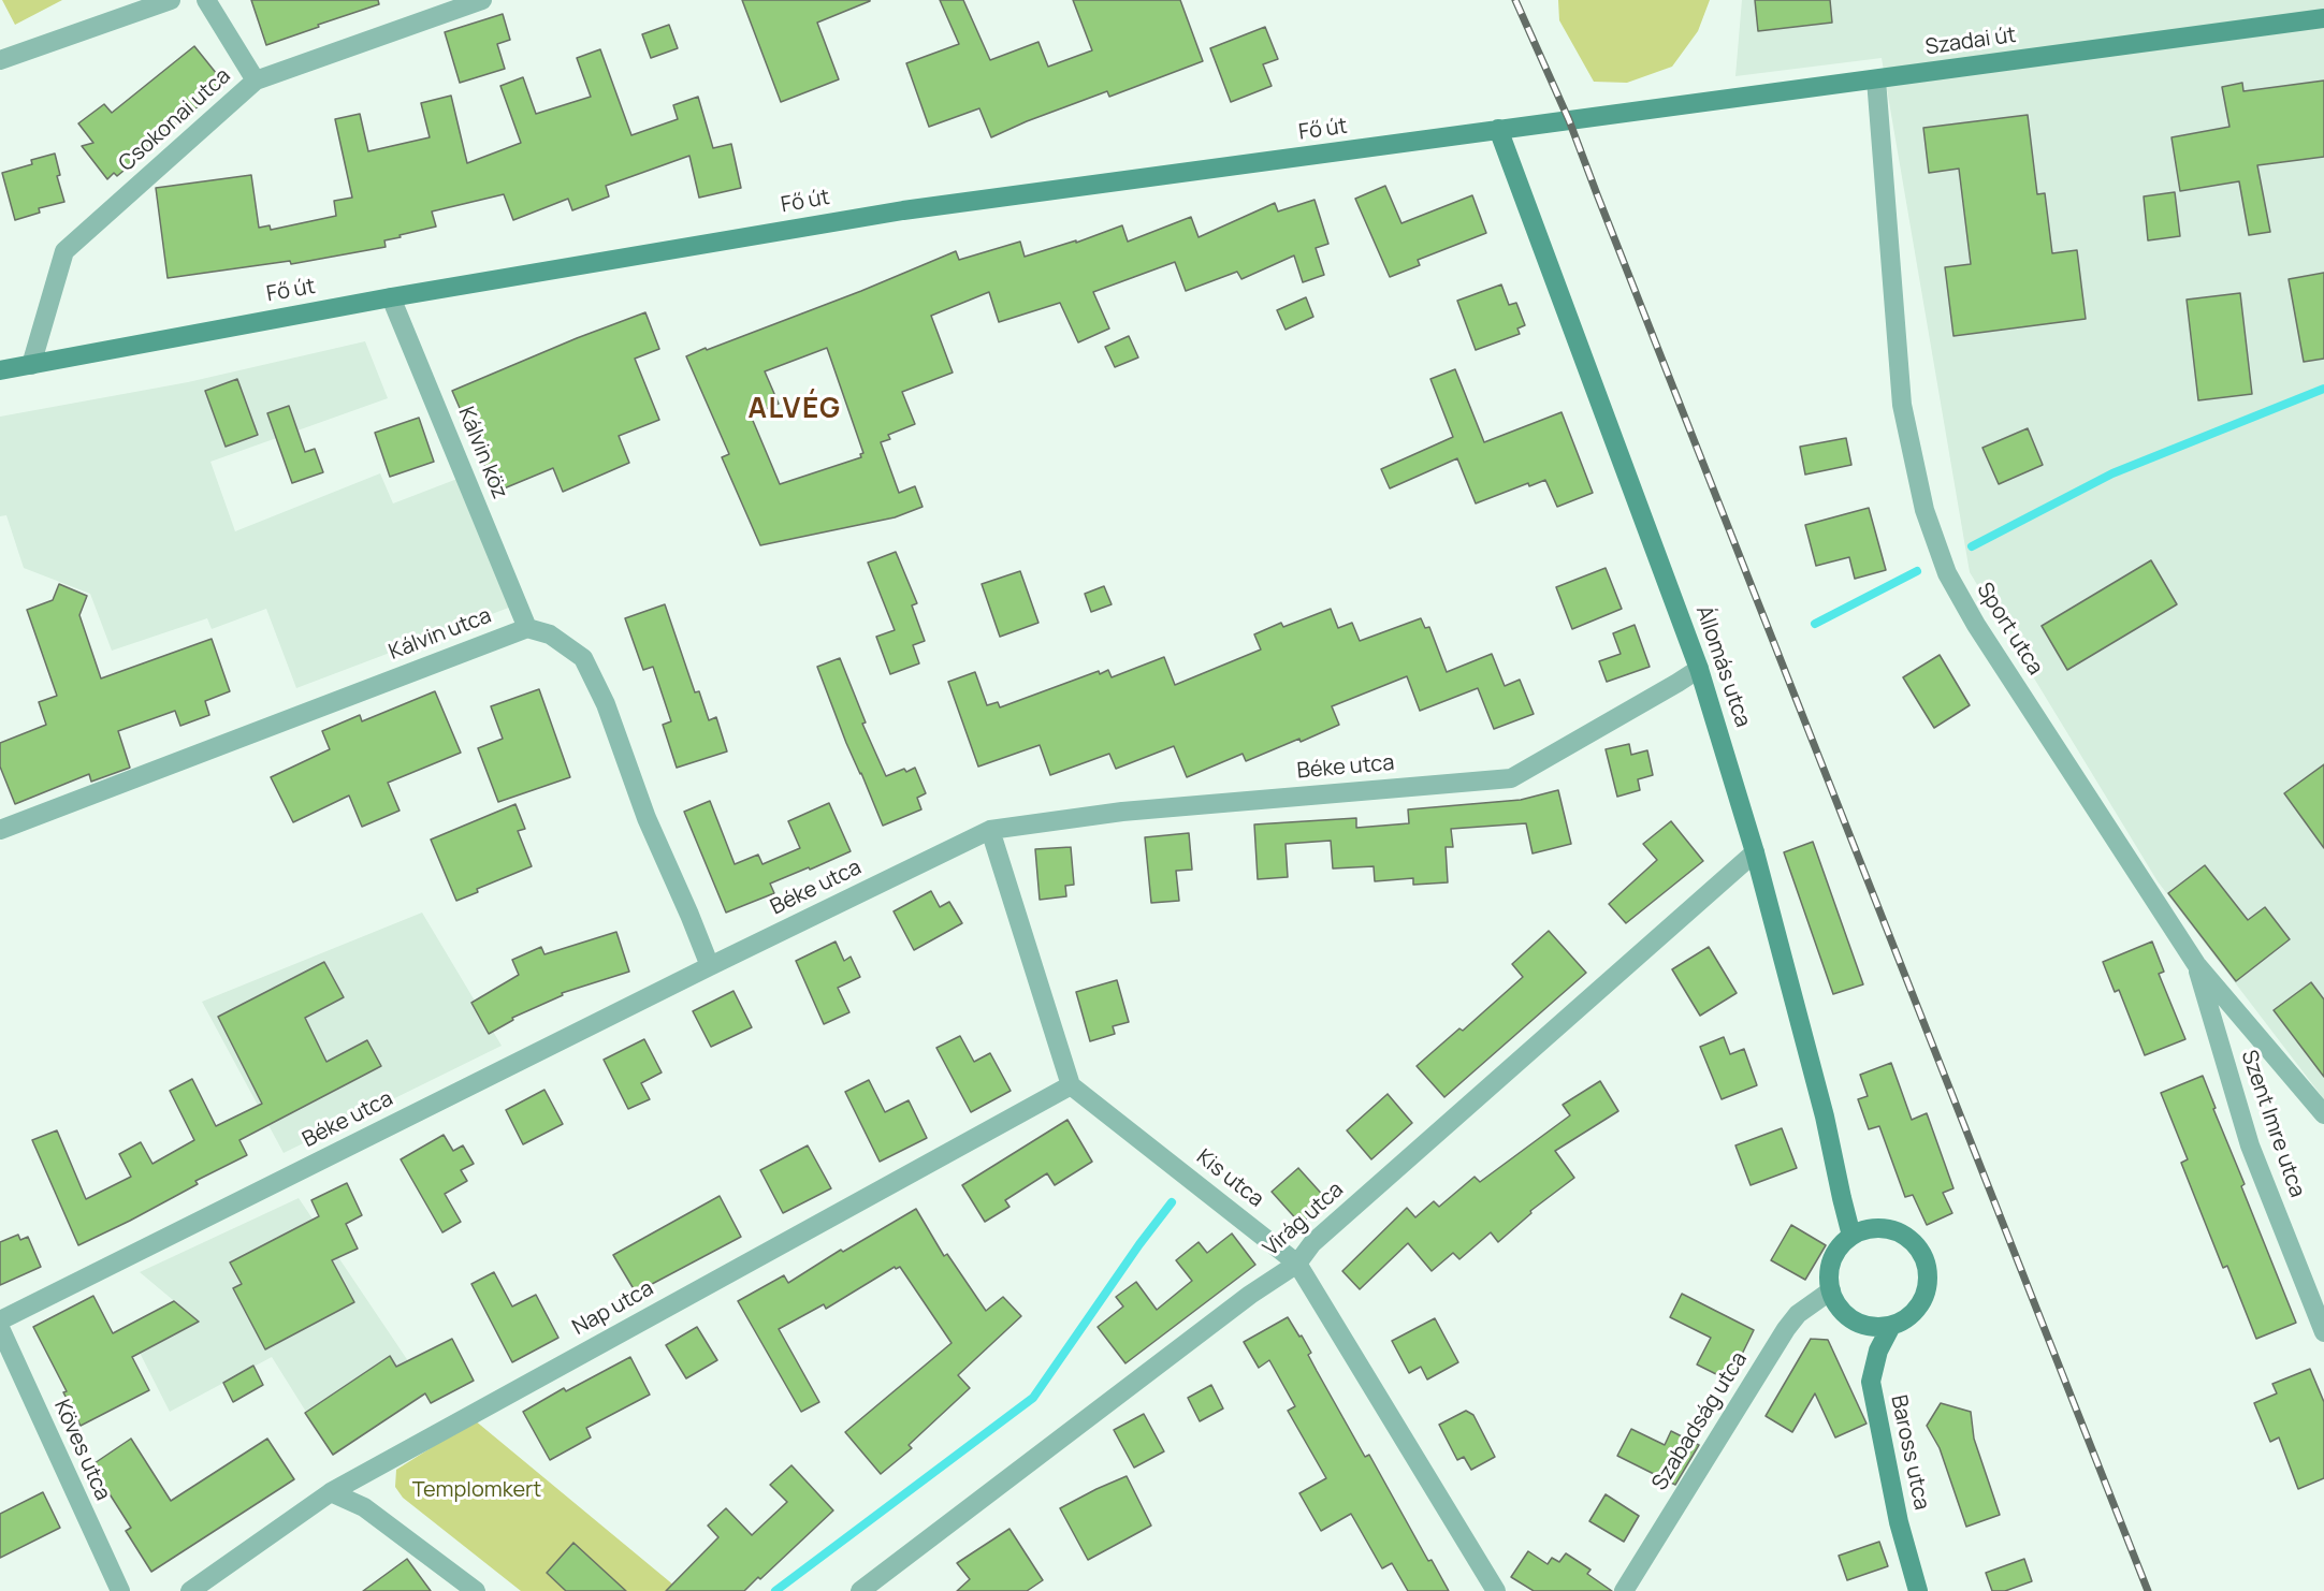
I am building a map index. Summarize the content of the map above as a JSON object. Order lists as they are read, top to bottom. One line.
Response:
{"streets":{"main road":["Szadai út","Fő út","Állomás utca","Baross utca"],"street":["Csokonai utca","Kálvin köz","Sport utca","Kálvin utca","Béke utca","Szent Imre utca","Kis utca","Virág utca","Nap utca","Szabadság utca","Köves utca"]},"crossings":[["Szadai út","Fő út"],["Szadai út","Sport utca"],["Csokonai utca","Fő út"],["Fő út","Kálvin köz"],["Fő út","Állomás utca"],["Kálvin köz","Kálvin utca"],["Sport utca","Szent Imre utca"],["Állomás utca","Béke utca"],["Állomás utca","Virág utca"],["Állomás utca","Szabadság utca"],["Állomás utca","Baross utca"],["Kis utca","Virág utca"],["Kis utca","Nap utca"],["Szabadság utca","Baross utca"]],"districts":["ALVÉG"],"parks":["Templomkert"]}
